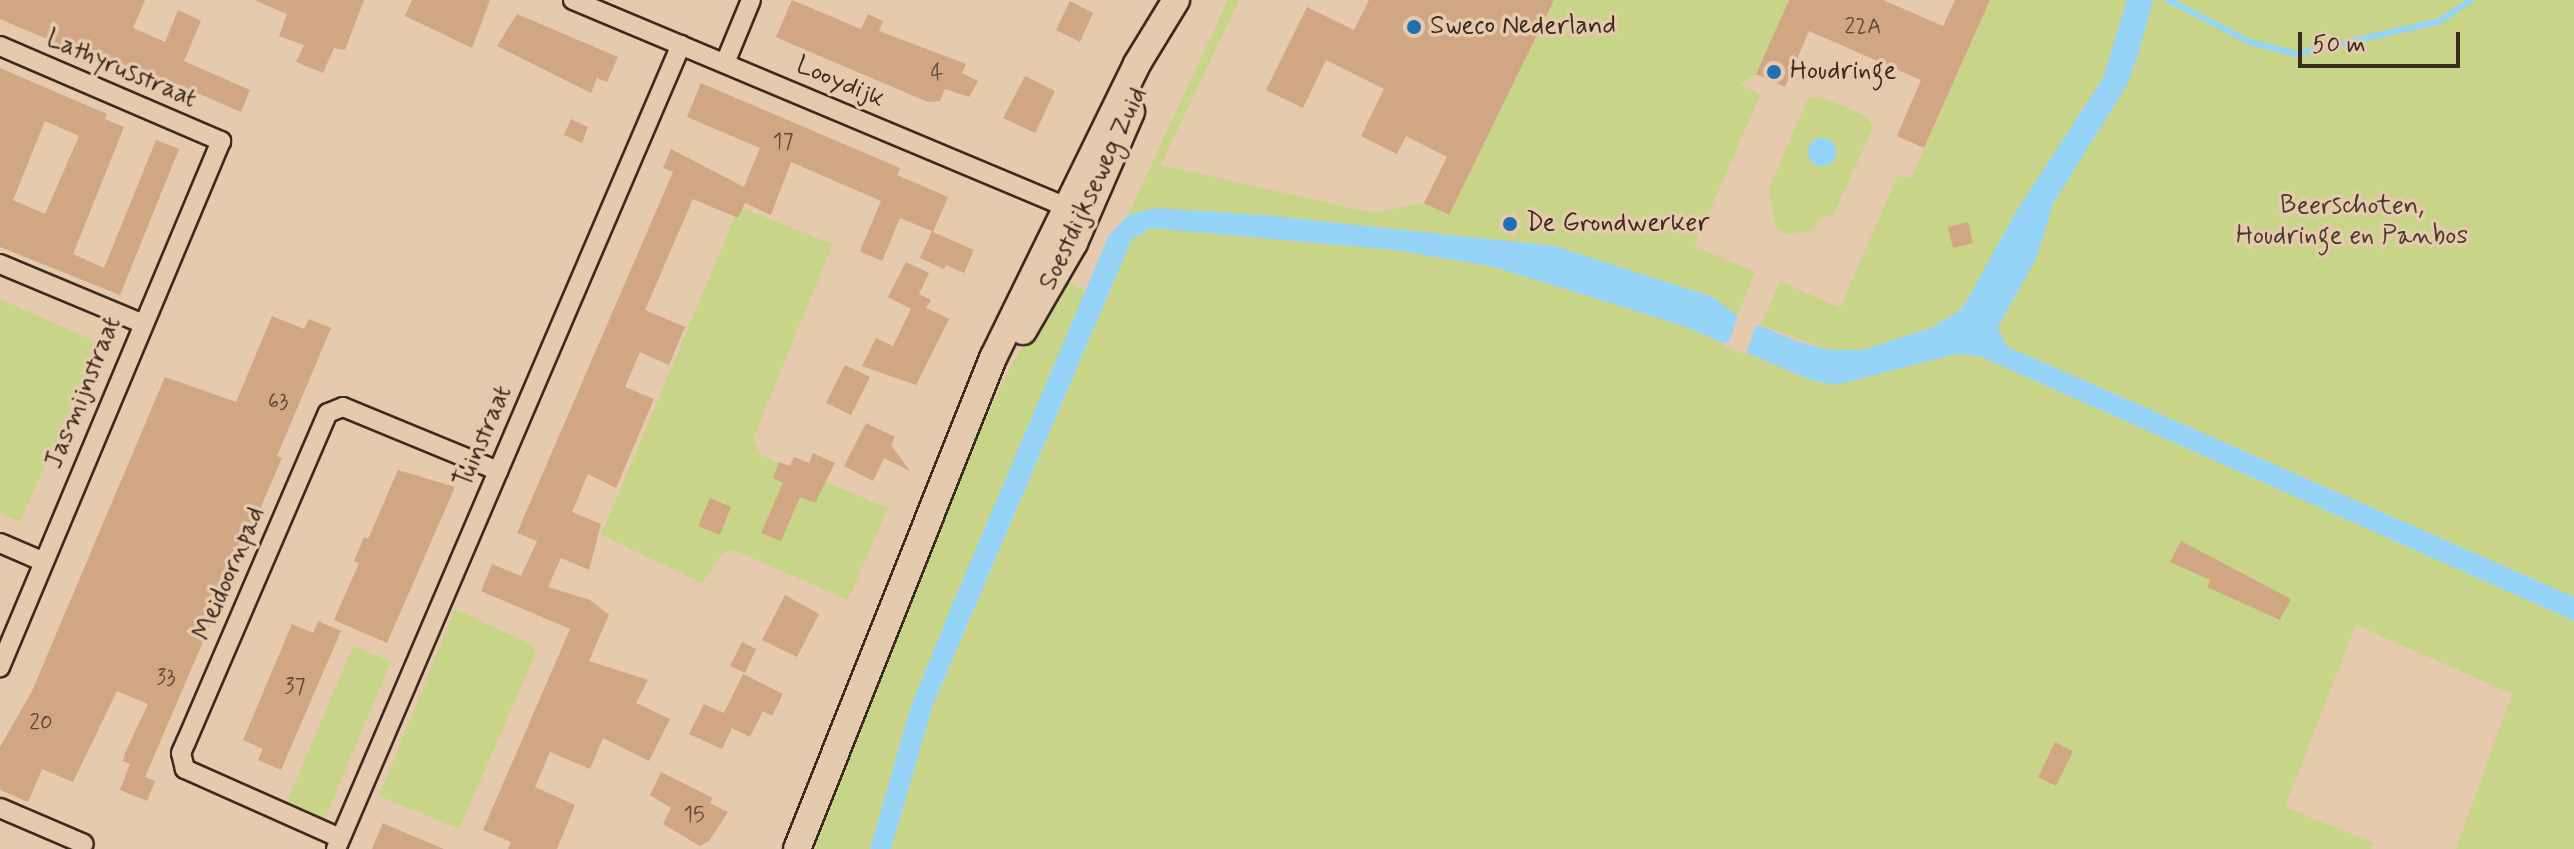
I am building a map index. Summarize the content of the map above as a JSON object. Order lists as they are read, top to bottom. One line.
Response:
{"streets":{"main road":["Soestdijkseweg Zuid"],"street":["Lathyrusstraat","Looydijk","Jasmijnstraat","Tuinstraat","Meidoornpad"]},"crossings":[["Lathyrusstraat","Jasmijnstraat"],["Looydijk","Soestdijkseweg Zuid"],["Looydijk","Tuinstraat"],["Tuinstraat","Meidoornpad"]],"parks":["Beerschoten, Houdringe en Panbos"],"places":["Sweco Nederland","Houdringe","De Grondwerker"],"house_numbers":["22A","4","17","63","33","37","20","15"],"scale_bar":"50 m"}
